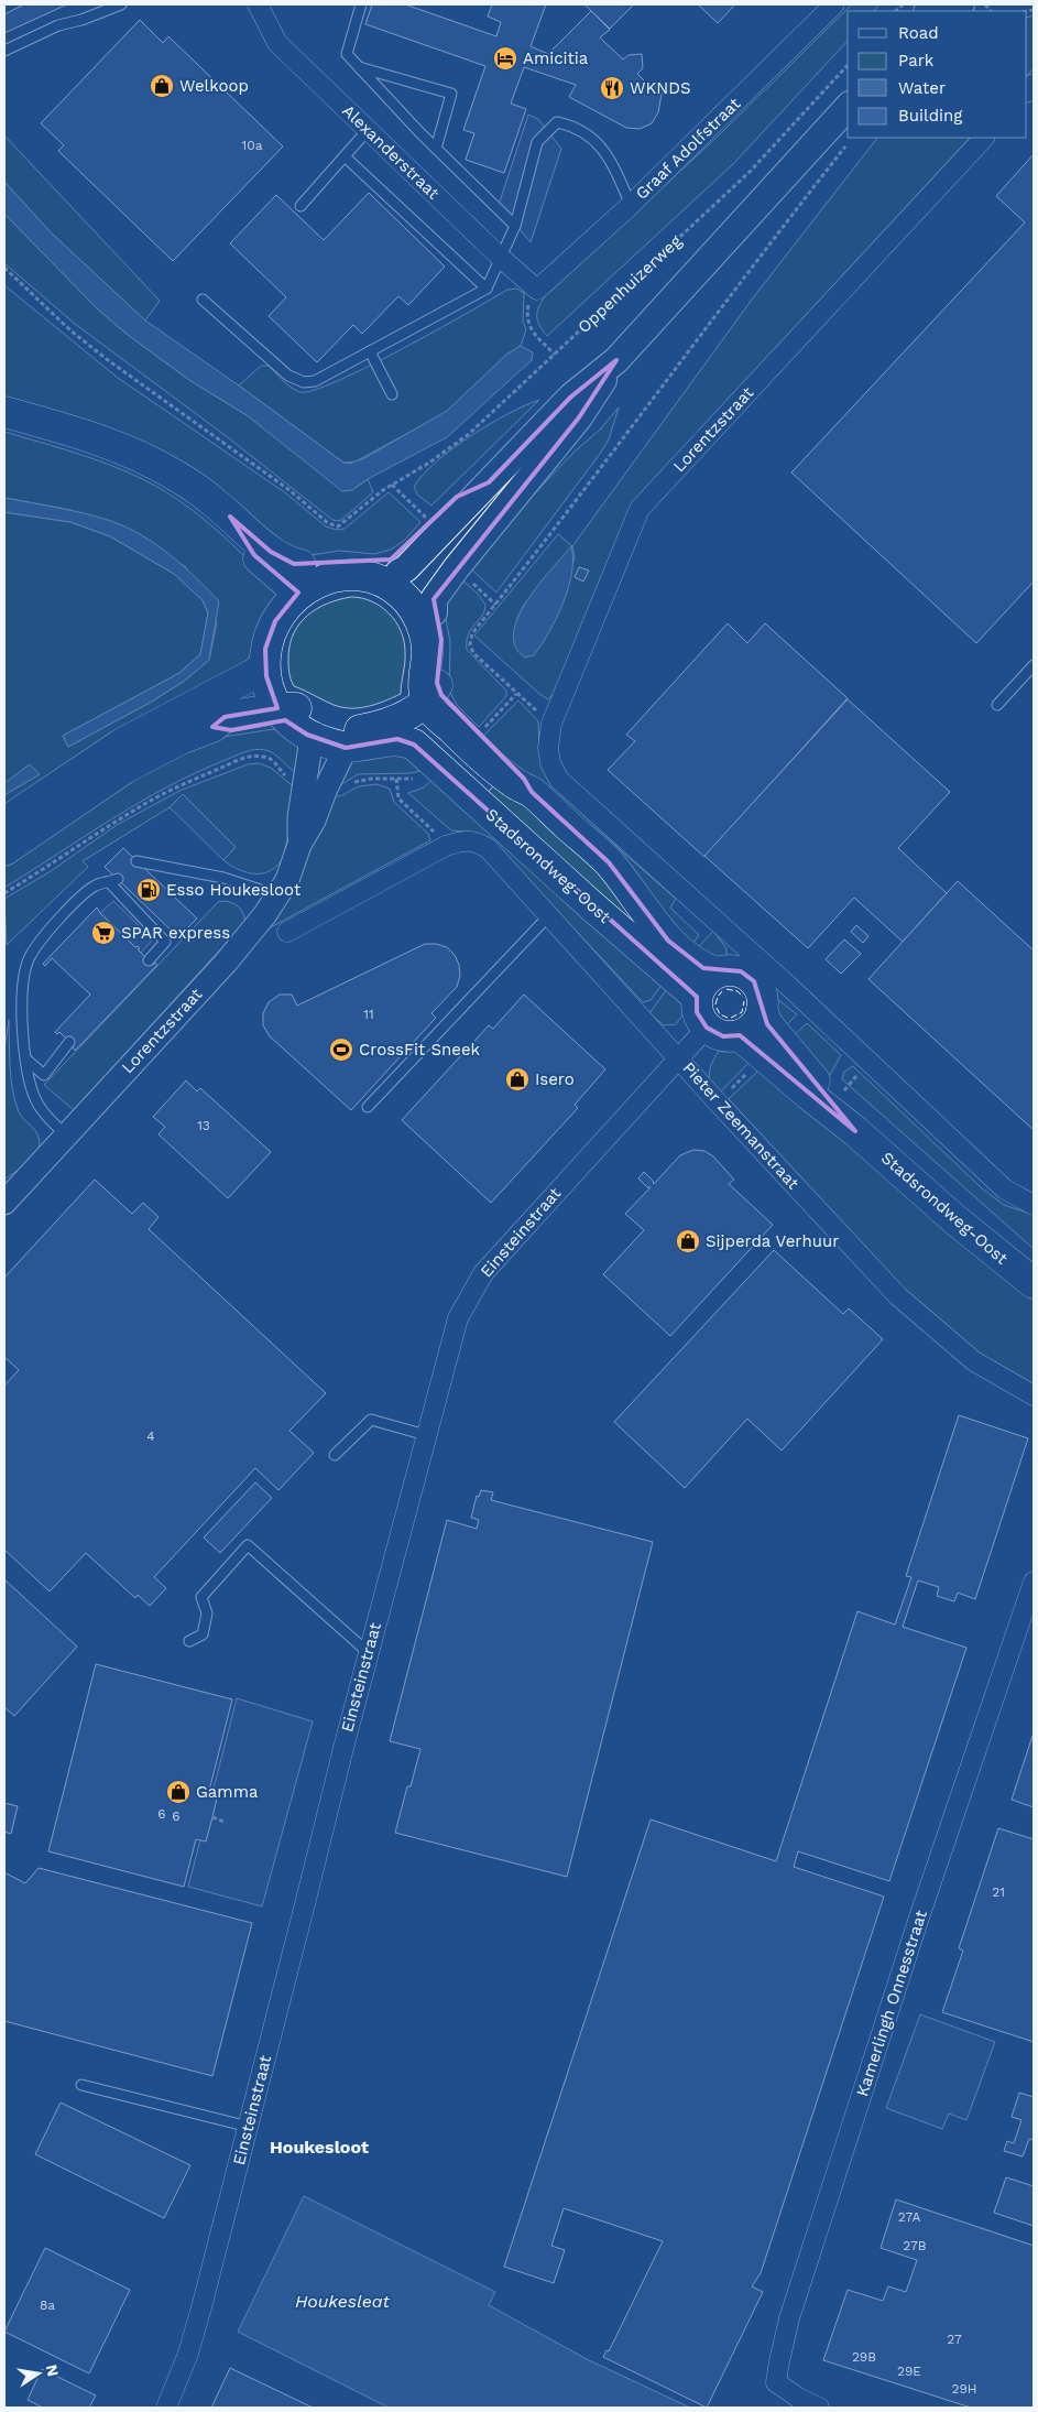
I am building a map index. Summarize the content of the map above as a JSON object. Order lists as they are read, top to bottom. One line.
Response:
{"streets":{"main road":["Stadsrondweg-Oost"],"street":["Graaf Adolfstraat","Alexanderstraat","Lorentzstraat","Pieter Zeemanstraat","Einsteinstraat","Kamerlingh Onnesstraat"],"path":["Oppenhuizerweg"]},"crossings":[["Graaf Adolfstraat","Alexanderstraat"],["Lorentzstraat","Stadsrondweg-Oost"],["Stadsrondweg-Oost","Einsteinstraat"],["Pieter Zeemanstraat","Einsteinstraat"]],"districts":["Houkesloot"],"water":["Houkesleat"],"places":{"hotel":["Amicitia"],"shop":["Welkoop","Isero","Sijperda Verhuur","Gamma"],"restaurant":["WKNDS"],"fuel station":["Esso Houkesloot"],"supermarket":["SPAR express"],"sports":["CrossFit Sneek"]},"house_numbers":["10a","11","13","4","6","6","21","27A","27B","8a","27","29B","29E","29H"],"legend":["Road","Park","Water","Building"],"north":"right"}
